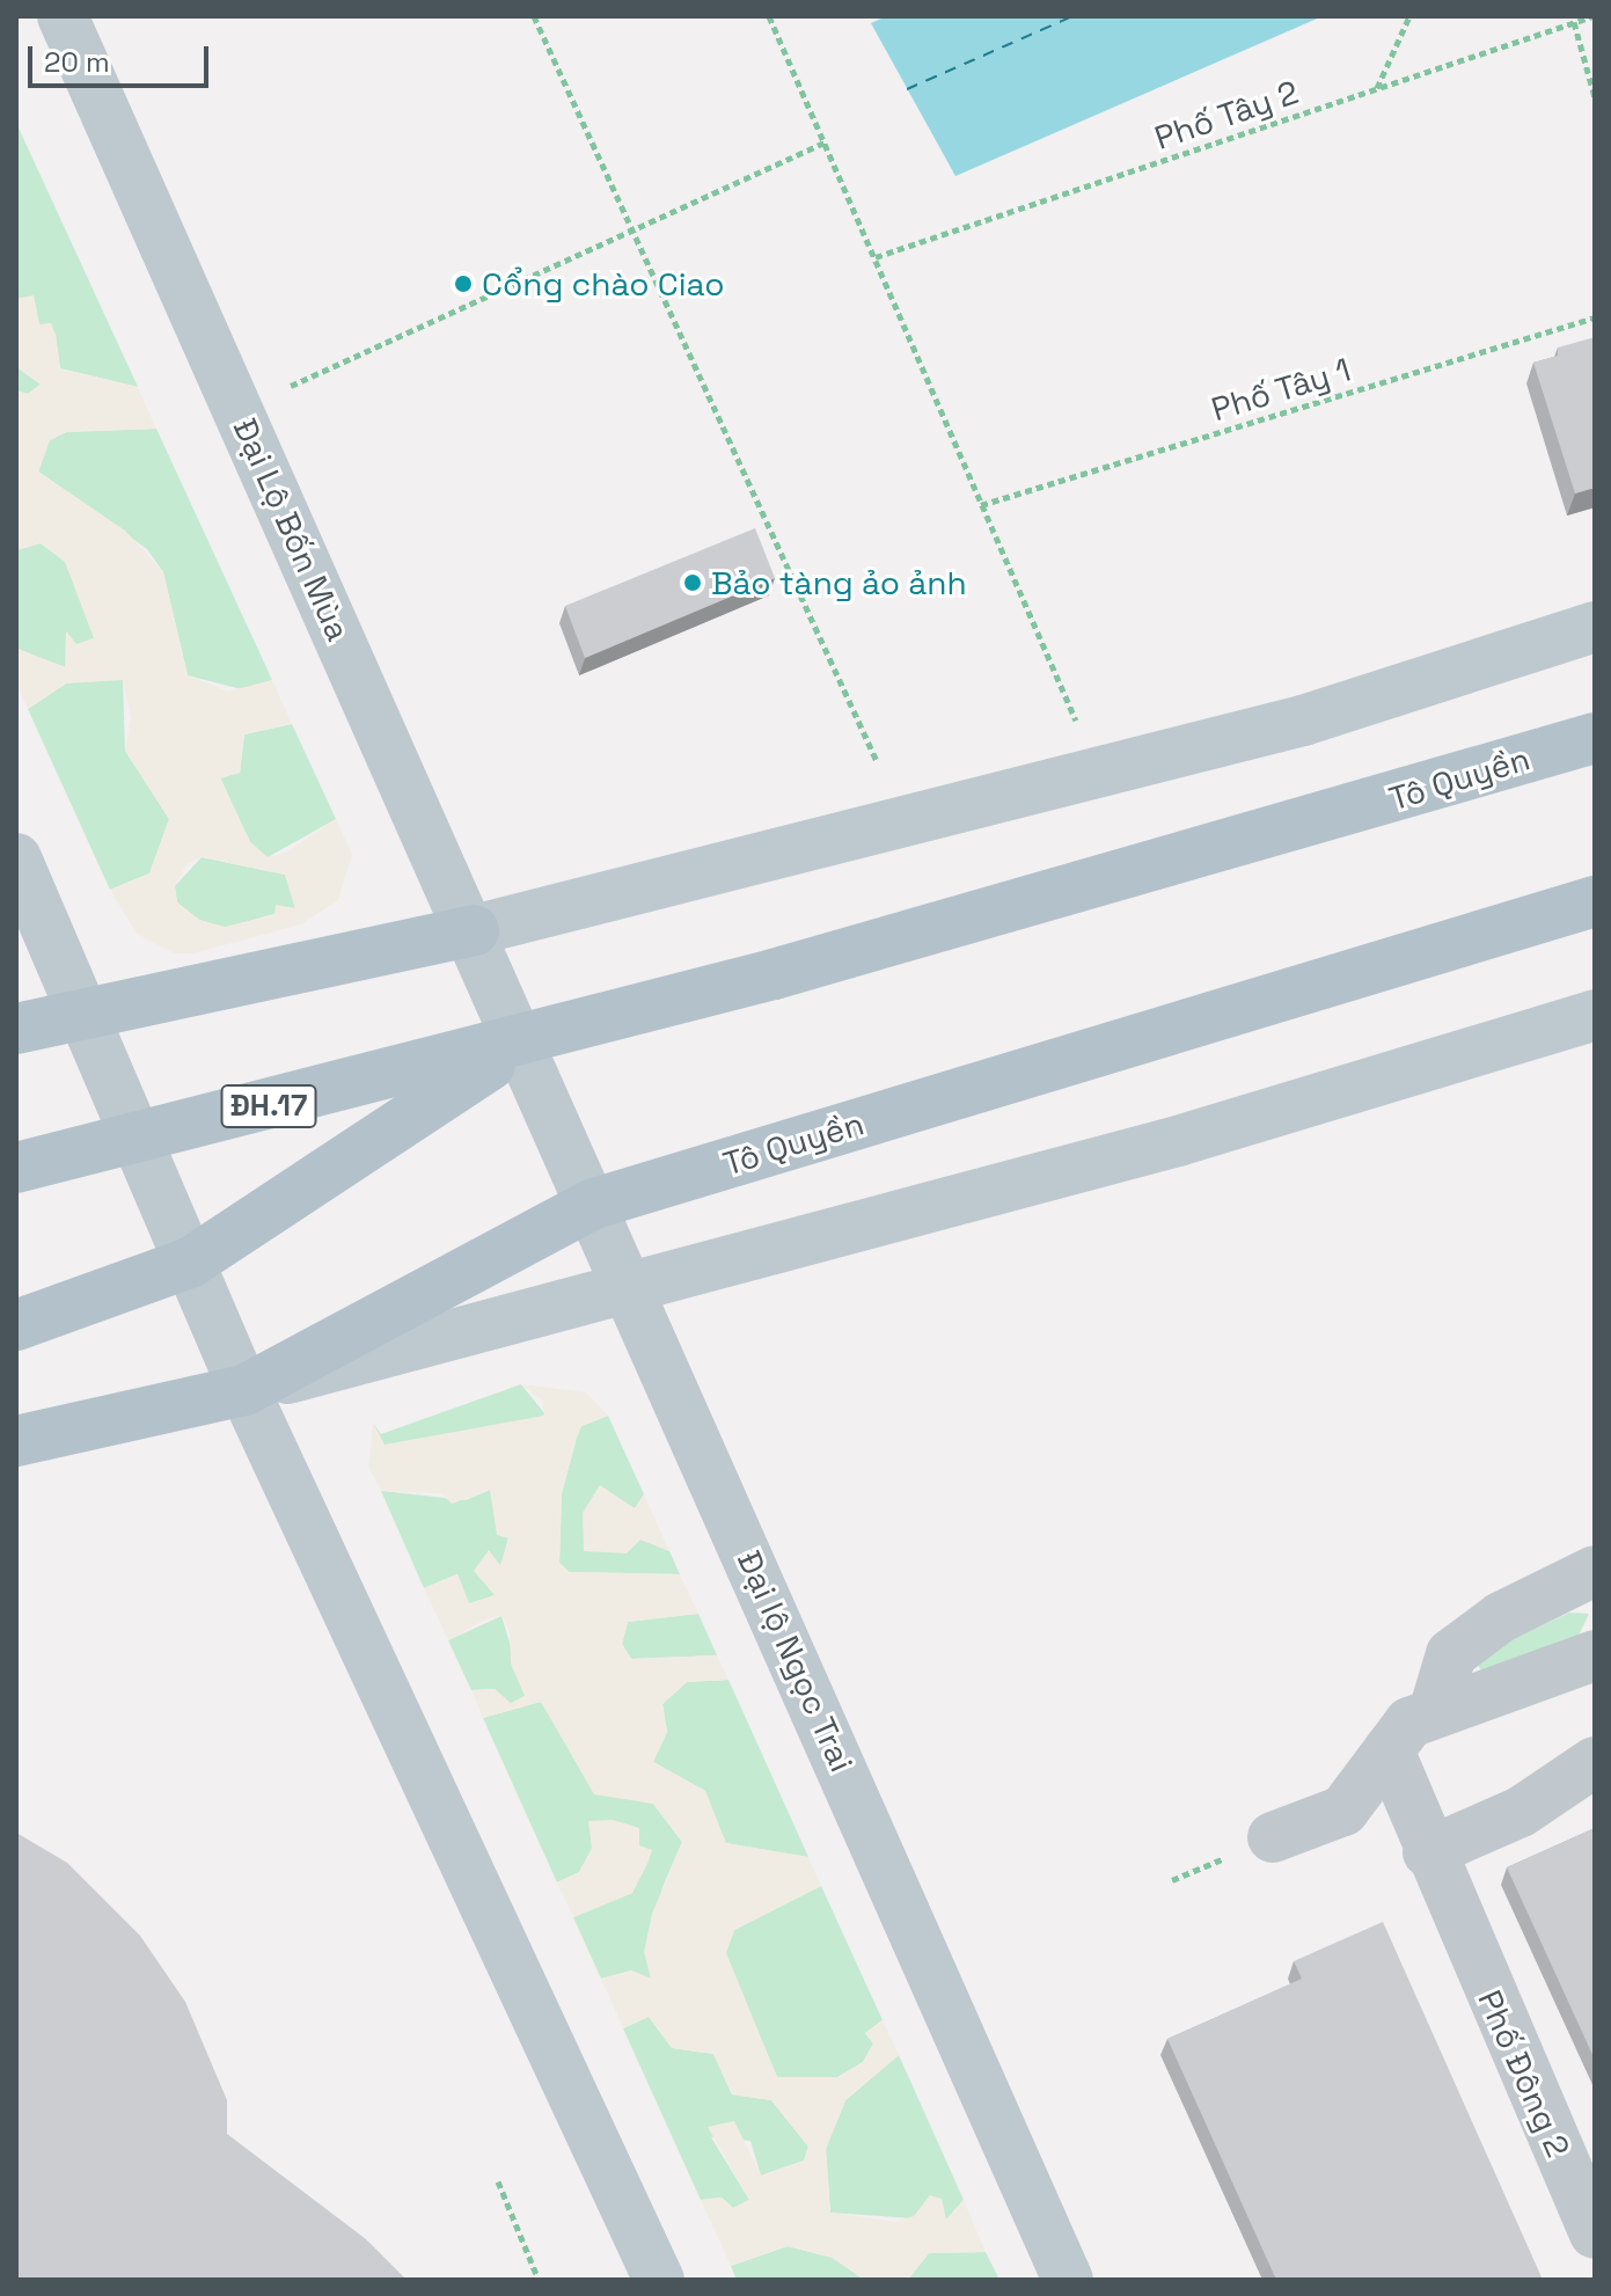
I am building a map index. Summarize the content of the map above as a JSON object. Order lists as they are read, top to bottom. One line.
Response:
{"streets":{"main road":["Đại Lộ Bốn Mùa","Tô Quyền","ĐH.17","Đại lộ Ngọc Trai"],"street":["Phố Đông 2"],"path":["Phố Tây 2","Phố Tây 1"]},"crossings":[["Đại Lộ Bốn Mùa","Tô Quyền"],["Đại Lộ Bốn Mùa","Đại lộ Ngọc Trai"],["Tô Quyền","Đại lộ Ngọc Trai"]],"places":["Cổng chào Ciao","Bảo tàng ảo ảnh"],"scale_bar":"20 m"}
